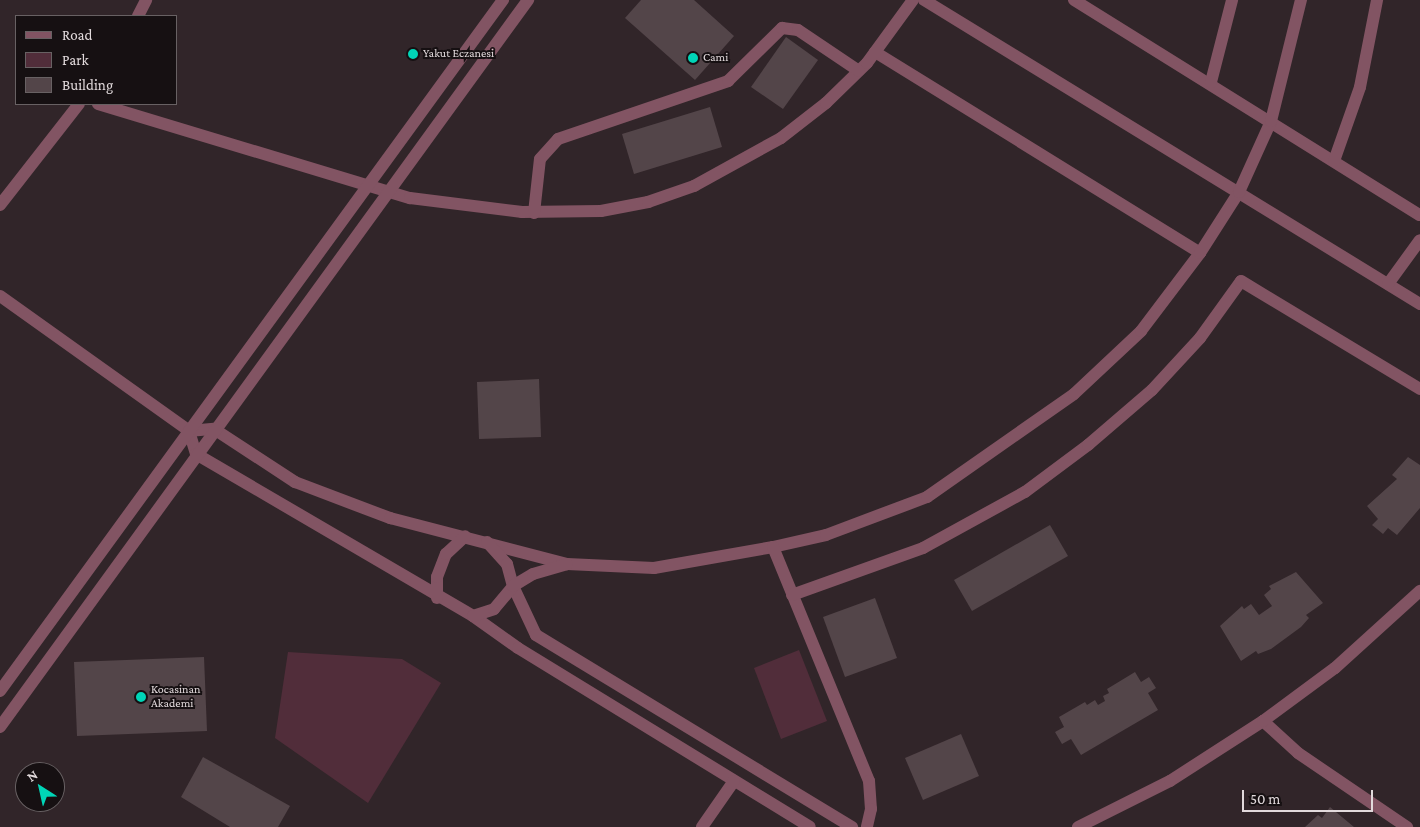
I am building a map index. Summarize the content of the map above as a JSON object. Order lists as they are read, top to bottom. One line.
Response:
{"places":["Yakut Eczanesi","Cami","Kocasinan Akademi"],"legend":["Road","Park","Building"],"scale_bar":"50 m","north":"top left"}
